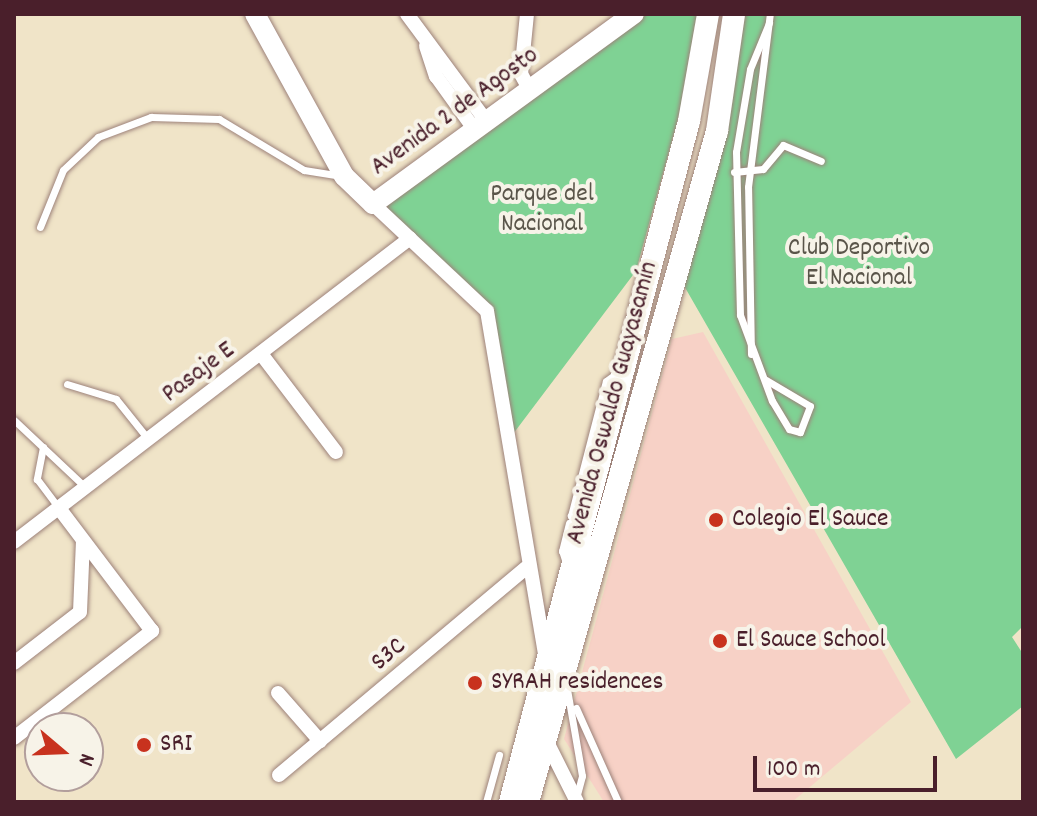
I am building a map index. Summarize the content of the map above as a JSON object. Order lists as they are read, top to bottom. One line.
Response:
{"streets":{"main road":["Avenida 2 de Agosto","Avenida Oswaldo Guayasamín"],"street":["Pasaje E","S3C"]},"parks":["Parque del Nacional","Club Deportivo El Nacional"],"places":["Colegio El Sauce","El Sauce School","SYRAH residences","SRI"],"scale_bar":"100 m","north":"right"}
